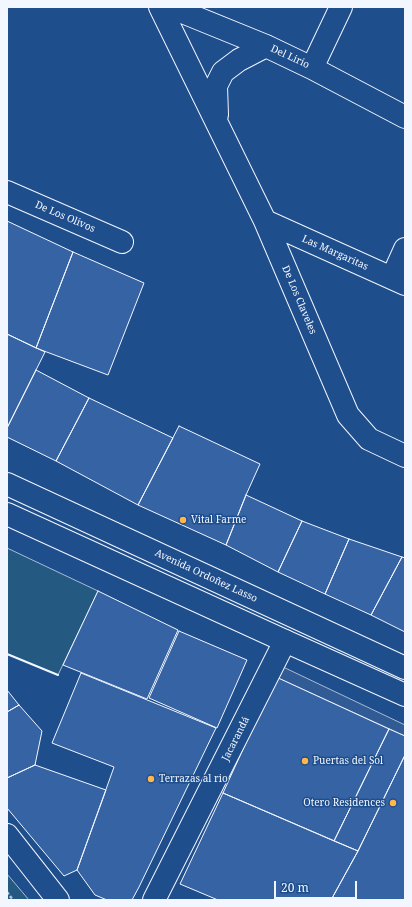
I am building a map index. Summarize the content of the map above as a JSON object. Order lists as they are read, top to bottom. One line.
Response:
{"streets":{"street":["Del Lirio","De Los Olivos","Las Margaritas","De Los Claveles","Avenida Ordoñez Lasso","Jacarandá"]},"crossings":[["Del Lirio","De Los Claveles"],["Las Margaritas","De Los Claveles"]],"places":["Vital Farme","Puertas del Sol","Terrazas al rio","Otero Residences"],"scale_bar":"20 m"}
